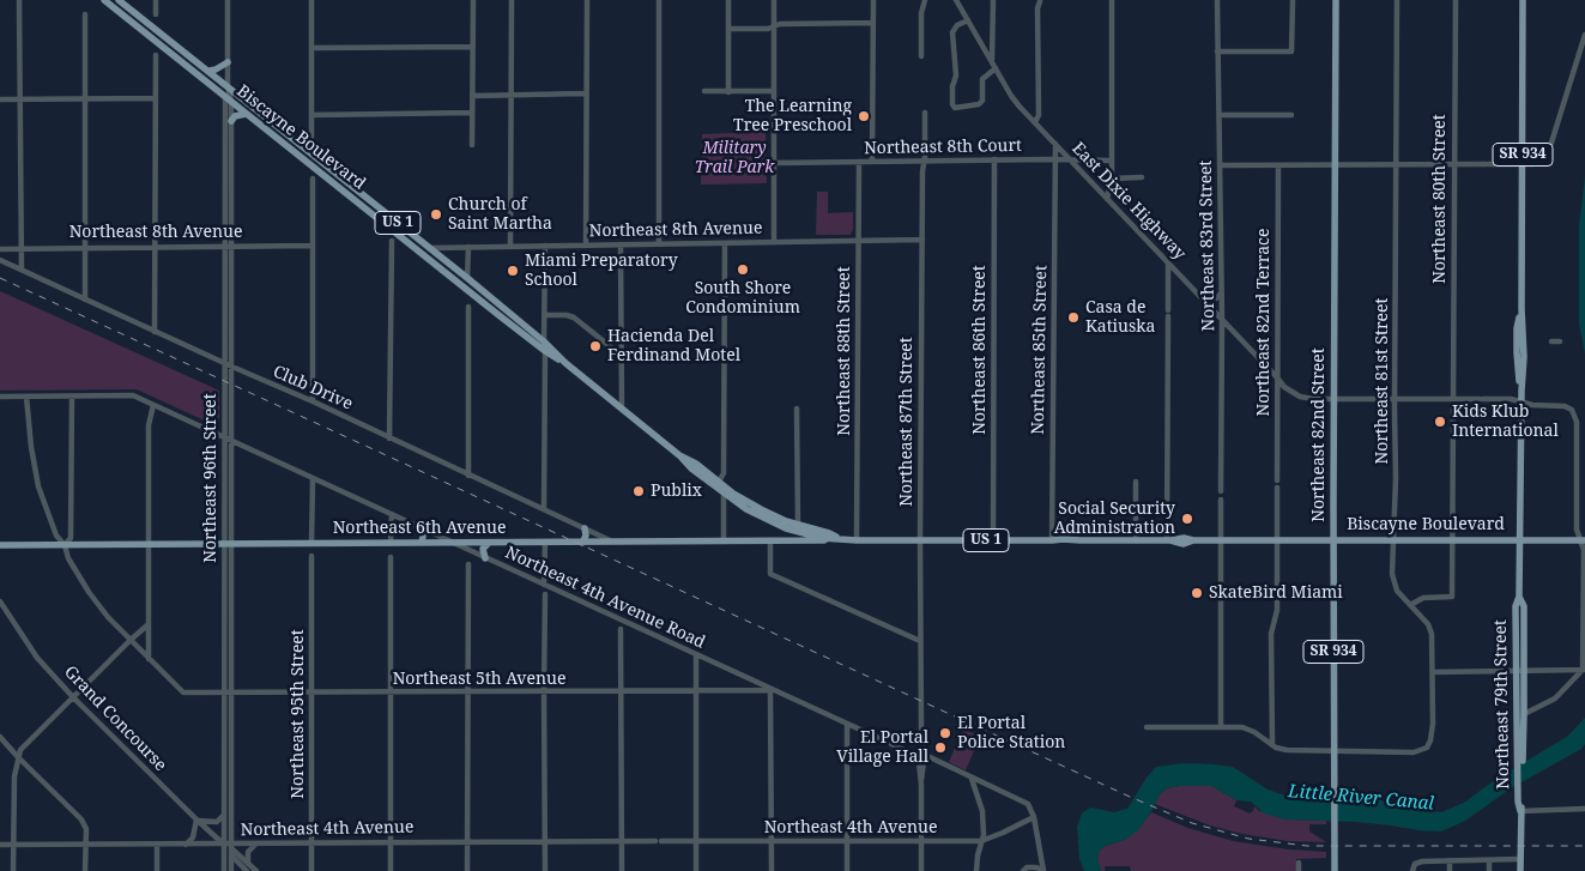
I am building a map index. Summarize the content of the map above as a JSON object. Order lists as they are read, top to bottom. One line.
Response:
{"streets":{"main road":["Biscayne Boulevard","SR 934","US 1","Northeast 82nd Street","Northeast 6th Avenue","Northeast 79th Street"],"street":["Northeast 8th Court","Northeast 80th Street","East Dixie Highway","Northeast 8th Avenue","Northeast 83rd Street","Northeast 82nd Terrace","Northeast 86th Street","Northeast 85th Street","Northeast 88th Street","Northeast 81st Street","Club Drive","Northeast 87th Street","Northeast 96th Street","Northeast 4th Avenue Road","Northeast 5th Avenue","Northeast 95th Street","Grand Concourse","Northeast 4th Avenue"]},"crossings":[["Biscayne Boulevard","Northeast 8th Avenue"],["Biscayne Boulevard","Northeast 86th Street"],["Biscayne Boulevard","Northeast 85th Street"],["Biscayne Boulevard","Northeast 88th Street"],["Biscayne Boulevard","Northeast 81st Street"],["Biscayne Boulevard","Northeast 87th Street"],["Biscayne Boulevard","Northeast 82nd Street"],["Biscayne Boulevard","Northeast 96th Street"],["Biscayne Boulevard","Northeast 6th Avenue"],["Biscayne Boulevard","Northeast 79th Street"],["Northeast 8th Court","East Dixie Highway"],["Northeast 8th Court","Northeast 86th Street"],["Northeast 8th Court","Northeast 85th Street"],["Northeast 8th Court","Northeast 88th Street"],["Northeast 8th Court","Northeast 87th Street"],["East Dixie Highway","Northeast 83rd Street"],["East Dixie Highway","Northeast 82nd Terrace"],["East Dixie Highway","Northeast 85th Street"],["East Dixie Highway","Northeast 82nd Street"],["Northeast 8th Avenue","Northeast 88th Street"],["Northeast 8th Avenue","Northeast 87th Street"],["Northeast 8th Avenue","Northeast 96th Street"],["Northeast 81st Street","Northeast 82nd Street"],["Club Drive","Northeast 96th Street"],["Club Drive","Northeast 6th Avenue"],["Northeast 87th Street","Northeast 4th Avenue Road"],["Northeast 87th Street","Northeast 4th Avenue"],["Northeast 96th Street","Northeast 6th Avenue"],["Northeast 96th Street","Northeast 4th Avenue Road"],["Northeast 96th Street","Northeast 5th Avenue"],["Northeast 96th Street","Grand Concourse"],["Northeast 96th Street","Northeast 4th Avenue"],["Northeast 6th Avenue","Northeast 4th Avenue Road"],["Northeast 4th Avenue Road","Northeast 5th Avenue"],["Northeast 4th Avenue Road","Northeast 4th Avenue"],["Northeast 5th Avenue","Northeast 95th Street"],["Northeast 95th Street","Northeast 4th Avenue"],["Grand Concourse","Northeast 4th Avenue"]],"water":["Little River Canal"],"parks":["Military Trail Park"],"places":["The Learning Tree Preschool","Church of Saint Martha","South Shore Condominium","Miami Preparatory School","Casa de Katiuska","Hacienda Del Ferdinand Motel","Kids Klub International","Publix","Social Security Administration","SkateBird Miami","El Portal Police Station","El Portal Village Hall"]}
